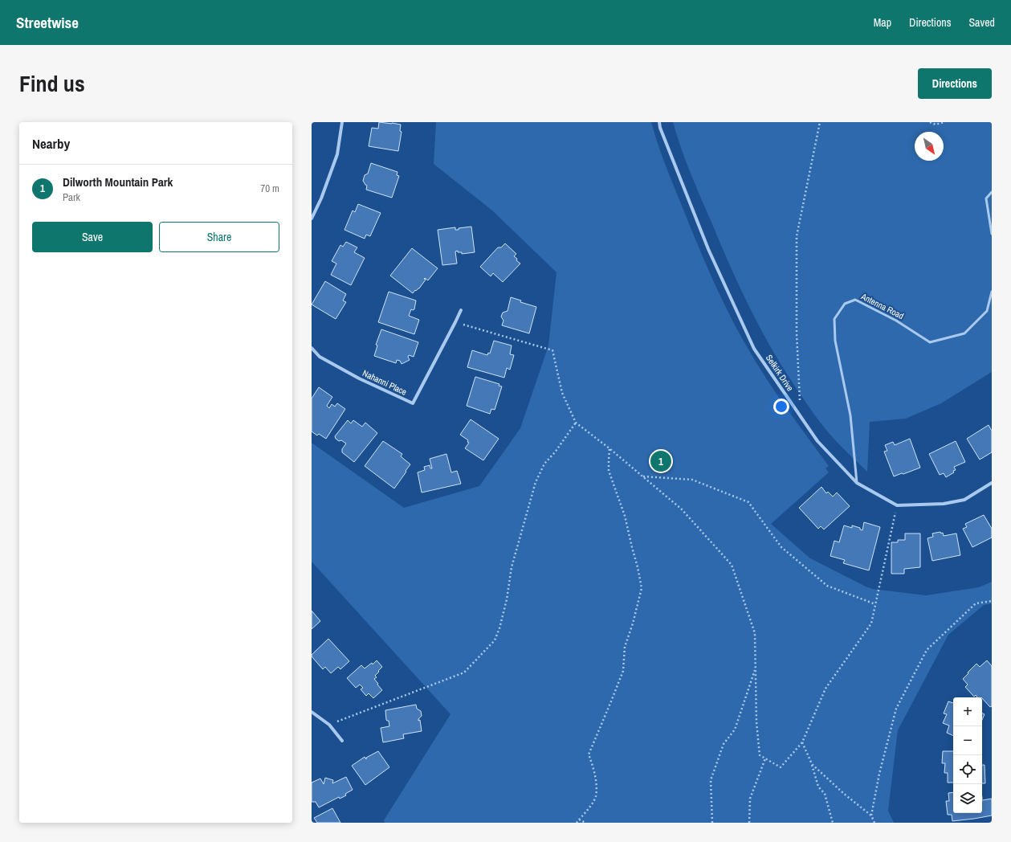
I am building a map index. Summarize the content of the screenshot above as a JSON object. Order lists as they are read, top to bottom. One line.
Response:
{"streets":{"street":["Selkirk Drive","Nahanni Place"],"lane":["Antenna Road"]},"crossings":[["Antenna Road","Selkirk Drive"]],"north":"bottom right","page":{"header":"Streetwise","nav":["Map","Directions","Saved"],"title":"Find us","buttons":["Directions",["Save","Share"]],"heading":"Nearby","list":[{"mark":"1","name":"Dilworth Mountain Park","note":"Park","value":"70 m"}],"pins":"1","map_buttons":["+","−"]}}
